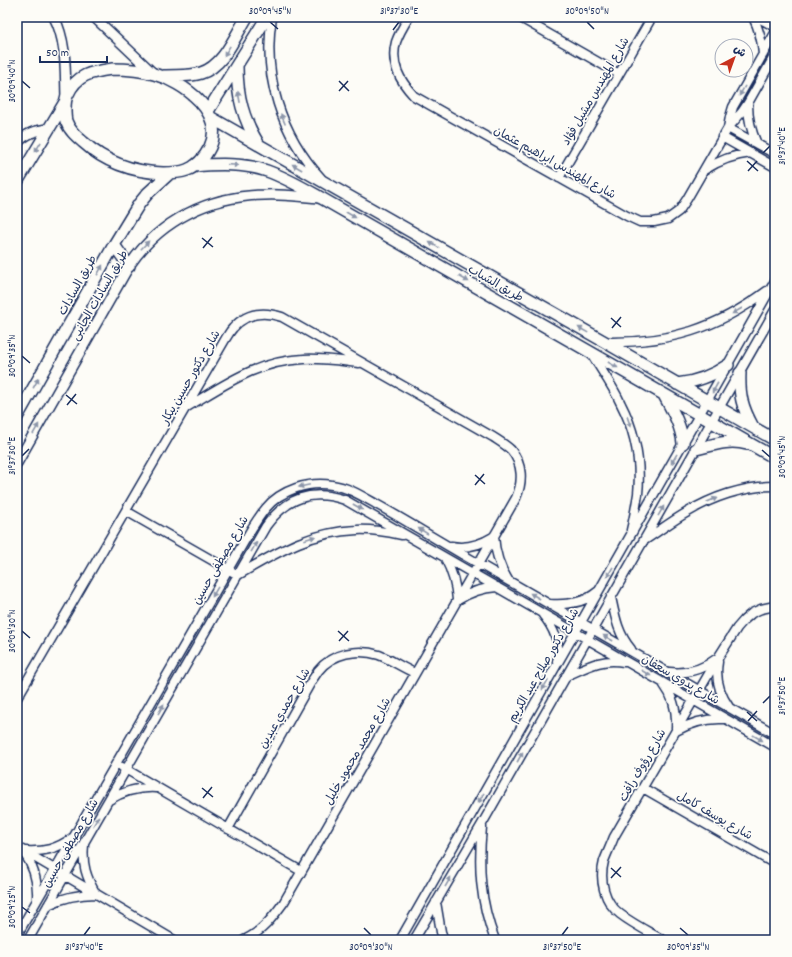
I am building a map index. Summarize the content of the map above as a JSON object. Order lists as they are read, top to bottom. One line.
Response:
{"streets":{"main road":["طريق الشباب","طريق السادات"],"street":["شارع المهندس مشيل فؤاد","شارع المهندس ابراهيم عثمان","طريق السادات الجانبى","شارع دكتور حسين بيكار","شارع مصطفى حسين","شارع دكتور صلاح عبد الكريم","شارع بدوي سعفان","شارع حمدي عبدين","شارع محمد محمود خليل","شارع رؤوف رأفت","شارع يوسف كامل"]},"crossings":[["شارع المهندس مشيل فؤاد","شارع المهندس ابراهيم عثمان"],["طريق الشباب","طريق السادات"],["طريق الشباب","طريق السادات الجانبى"],["طريق الشباب","شارع دكتور صلاح عبد الكريم"],["شارع دكتور حسين بيكار","شارع مصطفى حسين"],["شارع دكتور حسين بيكار","شارع محمد محمود خليل"],["شارع مصطفى حسين","شارع دكتور صلاح عبد الكريم"],["شارع مصطفى حسين","شارع بدوي سعفان"],["شارع مصطفى حسين","شارع محمد محمود خليل"],["شارع دكتور صلاح عبد الكريم","شارع بدوي سعفان"],["شارع بدوي سعفان","شارع رؤوف رأفت"],["شارع حمدي عبدين","شارع محمد محمود خليل"],["شارع رؤوف رأفت","شارع يوسف كامل"]],"one_way":["طريق السادات","طريق السادات الجانبى"],"scale_bar":"50 m","north":"top right","coordinates":["30°09'45\"N","31°37'30\"E","30°09'50\"N","30°09'40\"N","31°37'40\"E","30°09'35\"N","30°09'30\"N","31°37'50\"E","30°09'25\"N"]}
